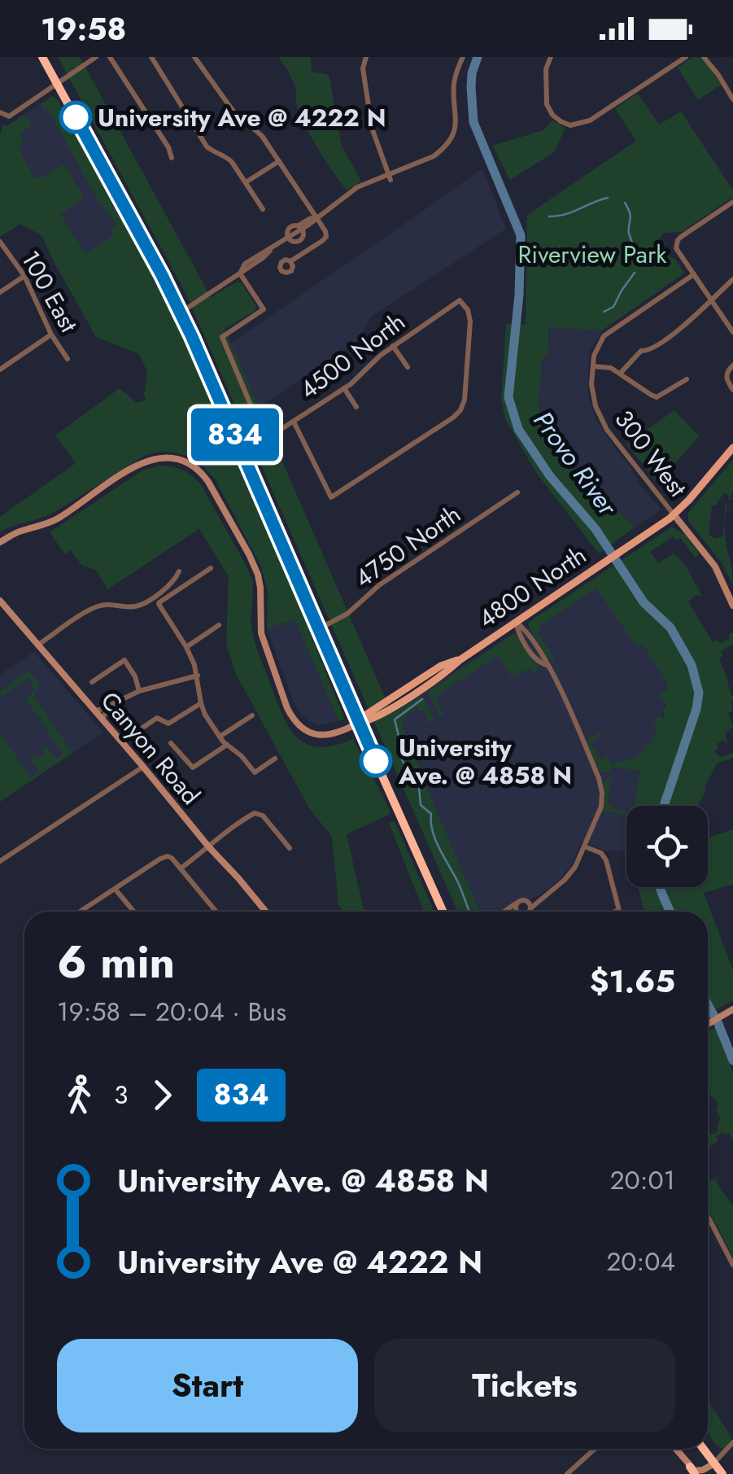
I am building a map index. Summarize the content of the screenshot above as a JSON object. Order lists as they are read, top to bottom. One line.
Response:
{"streets":{"main road":["4800 North","Canyon Road"],"street":["100 East","4500 North","300 West","4750 North"]},"crossings":[["300 West","4800 North"]],"water":["Provo River"],"parks":["Riverview Park"],"places":["University Ave @ 4222 N","University Ave. @ 4858 N"],"lines":["bus line 834"],"page":{"status":"19:58","on_map":"834","heading":["6 min","19:58 – 20:04 · Bus","$1.65"],"legs":["3","834"],"list":[{"name":"University Ave. @ 4858 N","value":"20:01"},{"name":"University Ave @ 4222 N","value":"20:04"}],"buttons":["Start","Tickets"]}}
